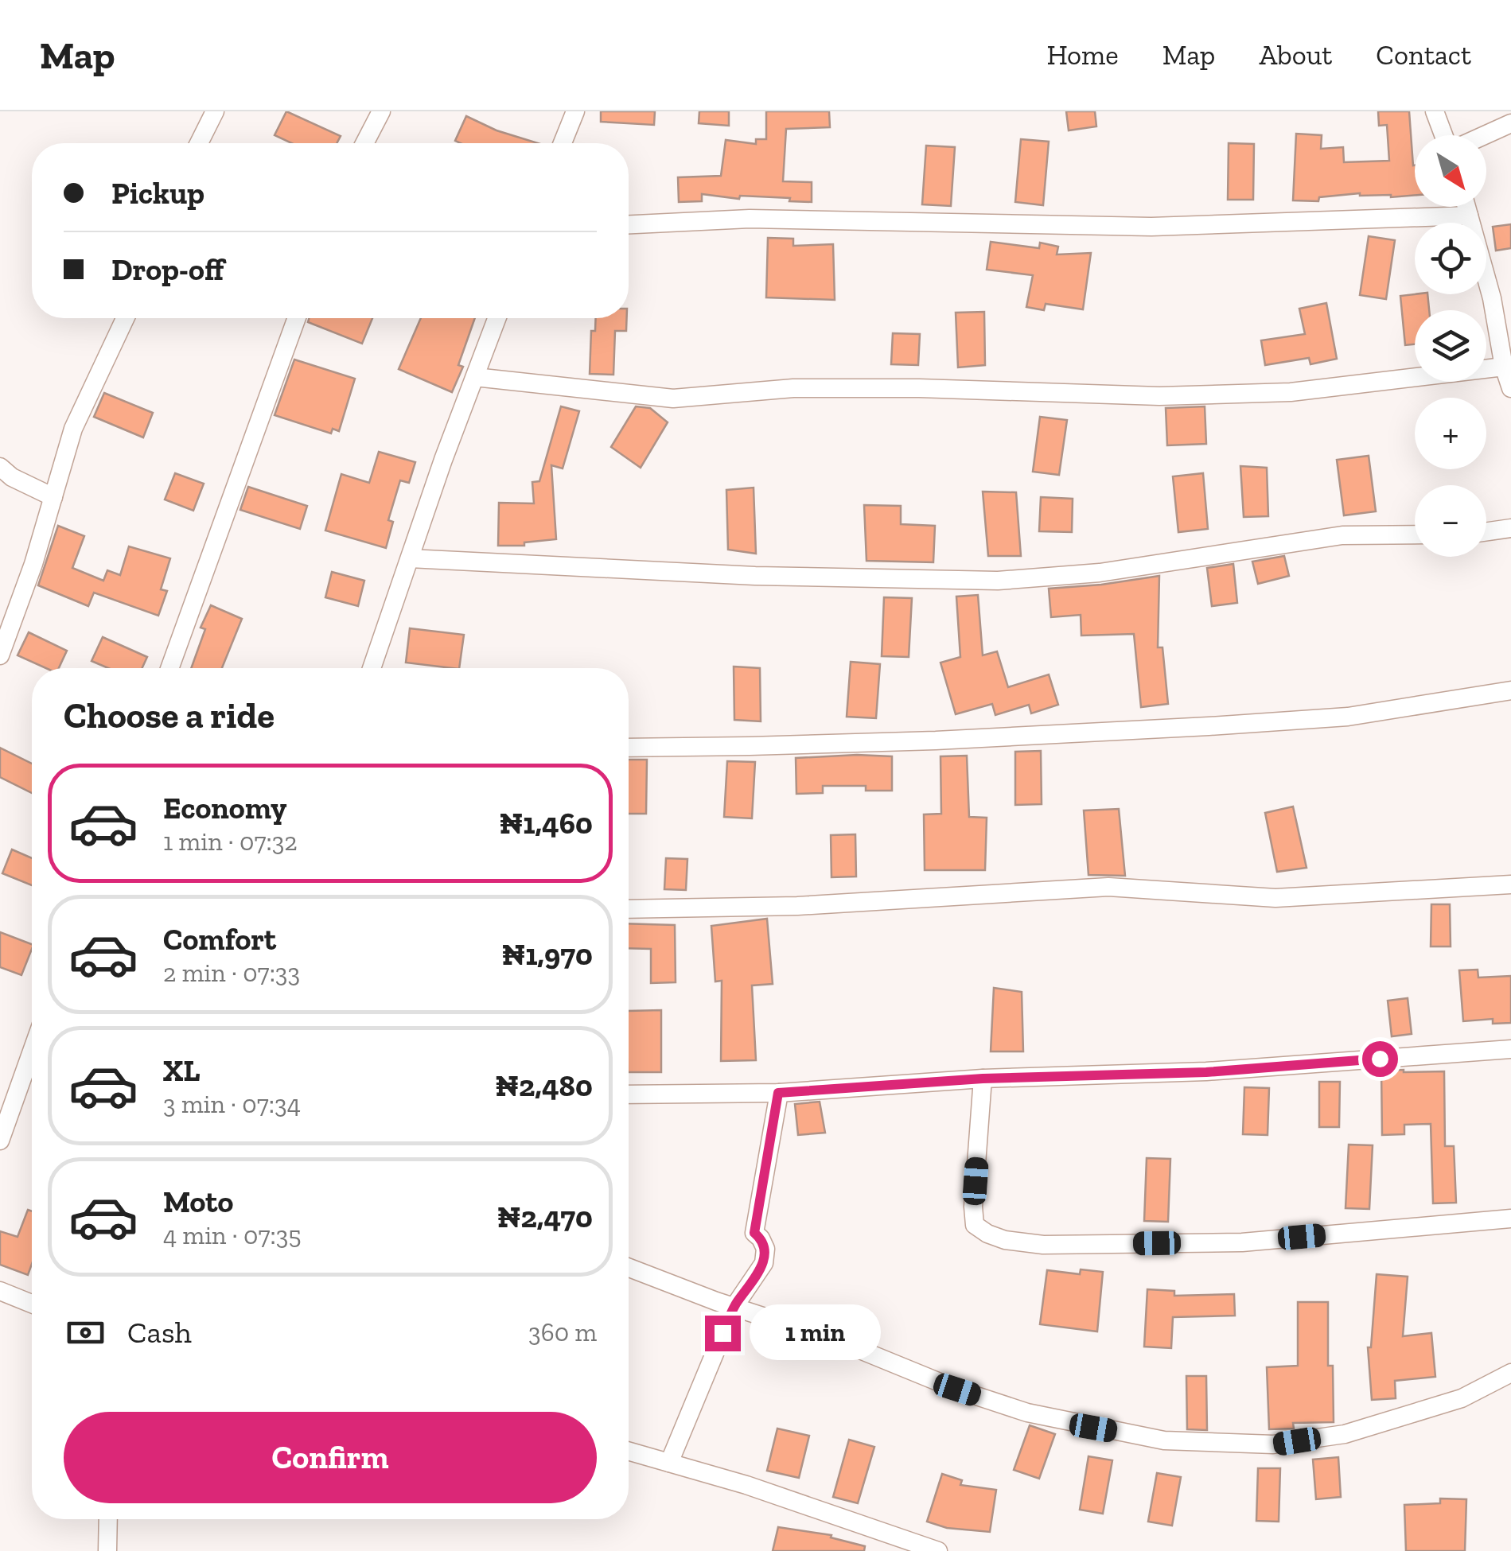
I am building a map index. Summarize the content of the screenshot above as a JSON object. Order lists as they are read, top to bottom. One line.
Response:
{"north":"bottom right","page":{"header":"Map","nav":["Home","Map","About","Contact"],"map_buttons":["+","−"],"banner":["Pickup","Drop-off"],"heading":"Choose a ride","list":[{"name":"Economy","note":"1 min · 07:32","value":"₦1,460"},{"name":"Comfort","note":"2 min · 07:33","value":"₦1,970"},{"name":"XL","note":"3 min · 07:34","value":"₦2,480"},{"name":"Moto","note":"4 min · 07:35","value":"₦2,470"}],"pay":["Cash","360 m"],"bubble":"1 min","buttons":"Confirm"}}
